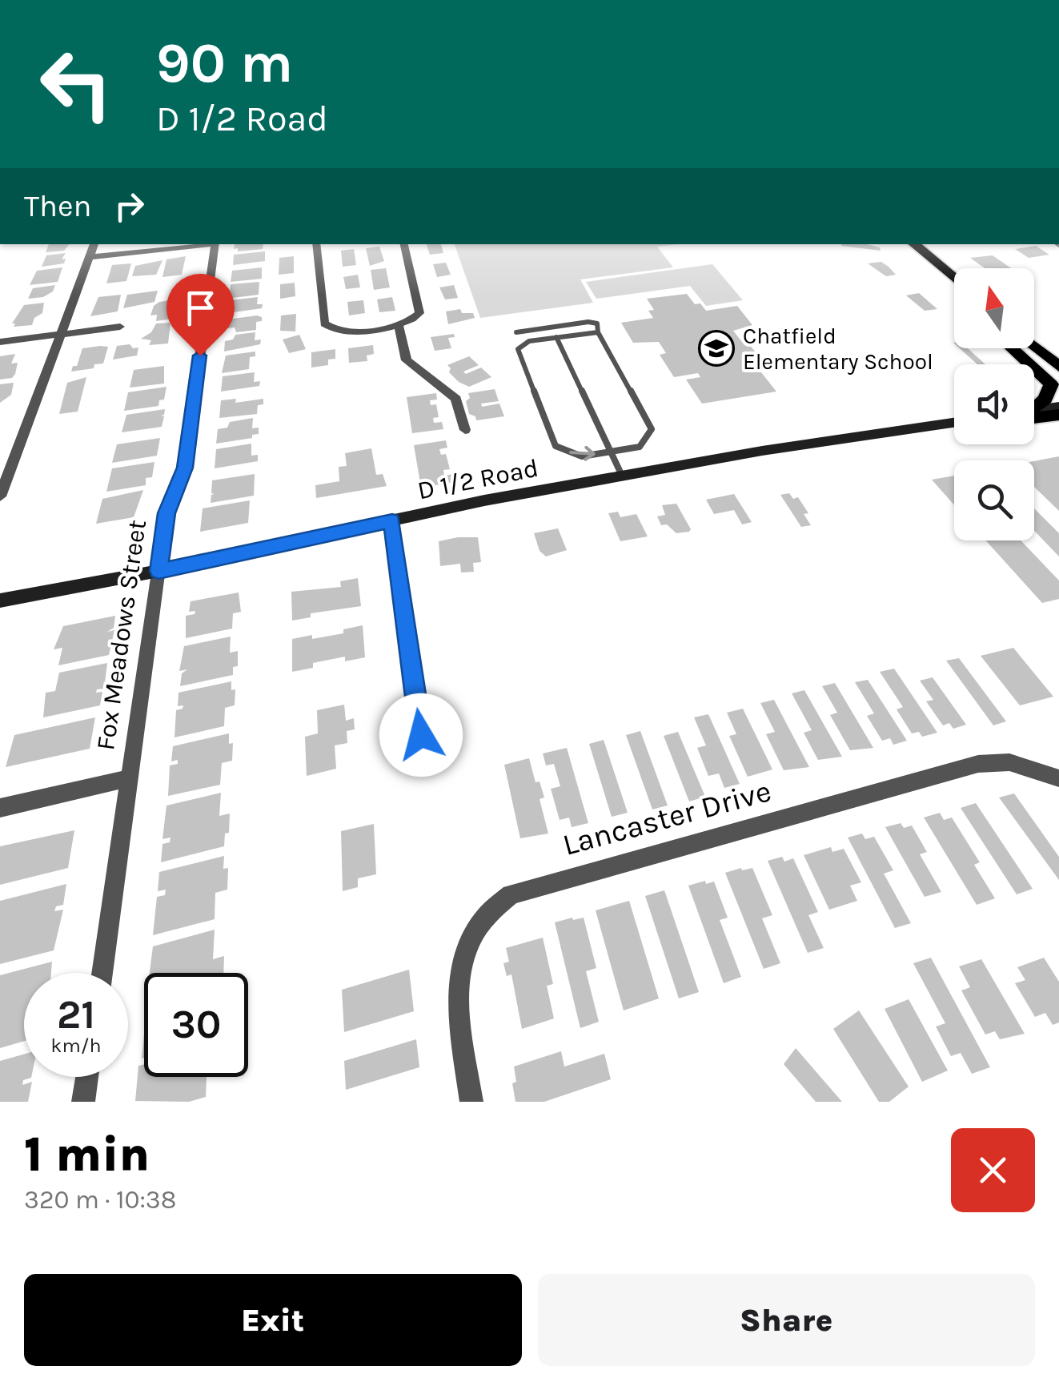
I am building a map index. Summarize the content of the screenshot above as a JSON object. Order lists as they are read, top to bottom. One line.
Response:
{"streets":{"main road":["D 1/2 Road"],"street":["Fox Meadows Street","Lancaster Drive"]},"crossings":[["D 1/2 Road","Fox Meadows Street"]],"places":{"school or university":["Chatfield Elementary School"]},"north":"top","page":{"turn":["90 m","D 1/2 Road"],"then":"Then","speed":"21 km/h","limit":"30","heading":["1 min","320 m · 10:38"],"buttons":["Exit","Share"]}}
